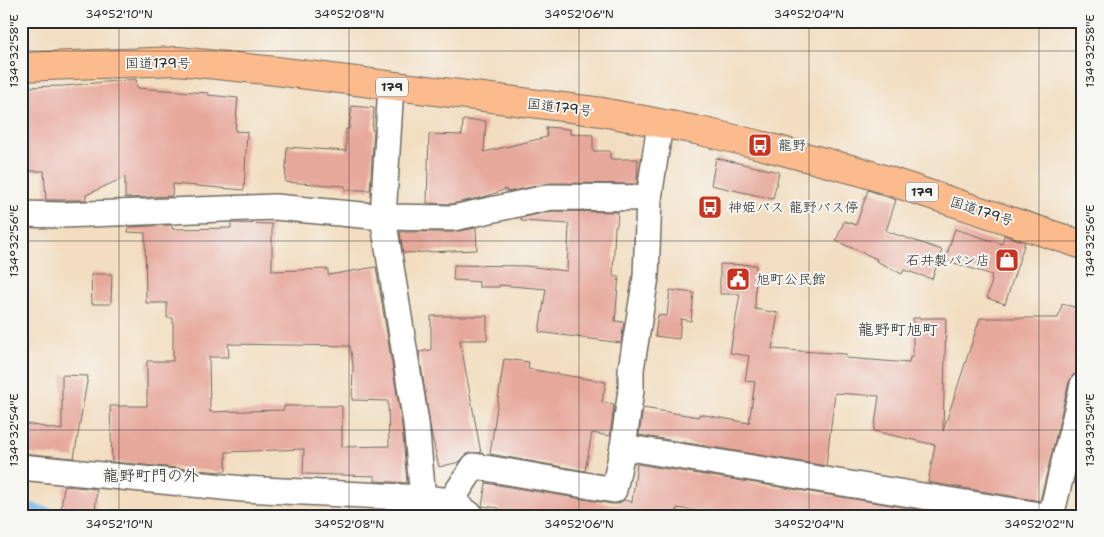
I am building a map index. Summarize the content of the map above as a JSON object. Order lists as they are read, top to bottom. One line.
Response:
{"streets":{"highway":["国道179号","179"]},"districts":["龍野町旭町","龍野町門の外"],"places":{"bus stop":["龍野","神姫バス 龍野バス停"],"shop":["石井製パン店"],"public building":["旭町公民館"]},"coordinates":["34°52'10\"N","34°52'08\"N","34°52'06\"N","34°52'04\"N","134°32'58\"E","134°32'56\"E","134°32'54\"E","34°52'02\"N"]}
